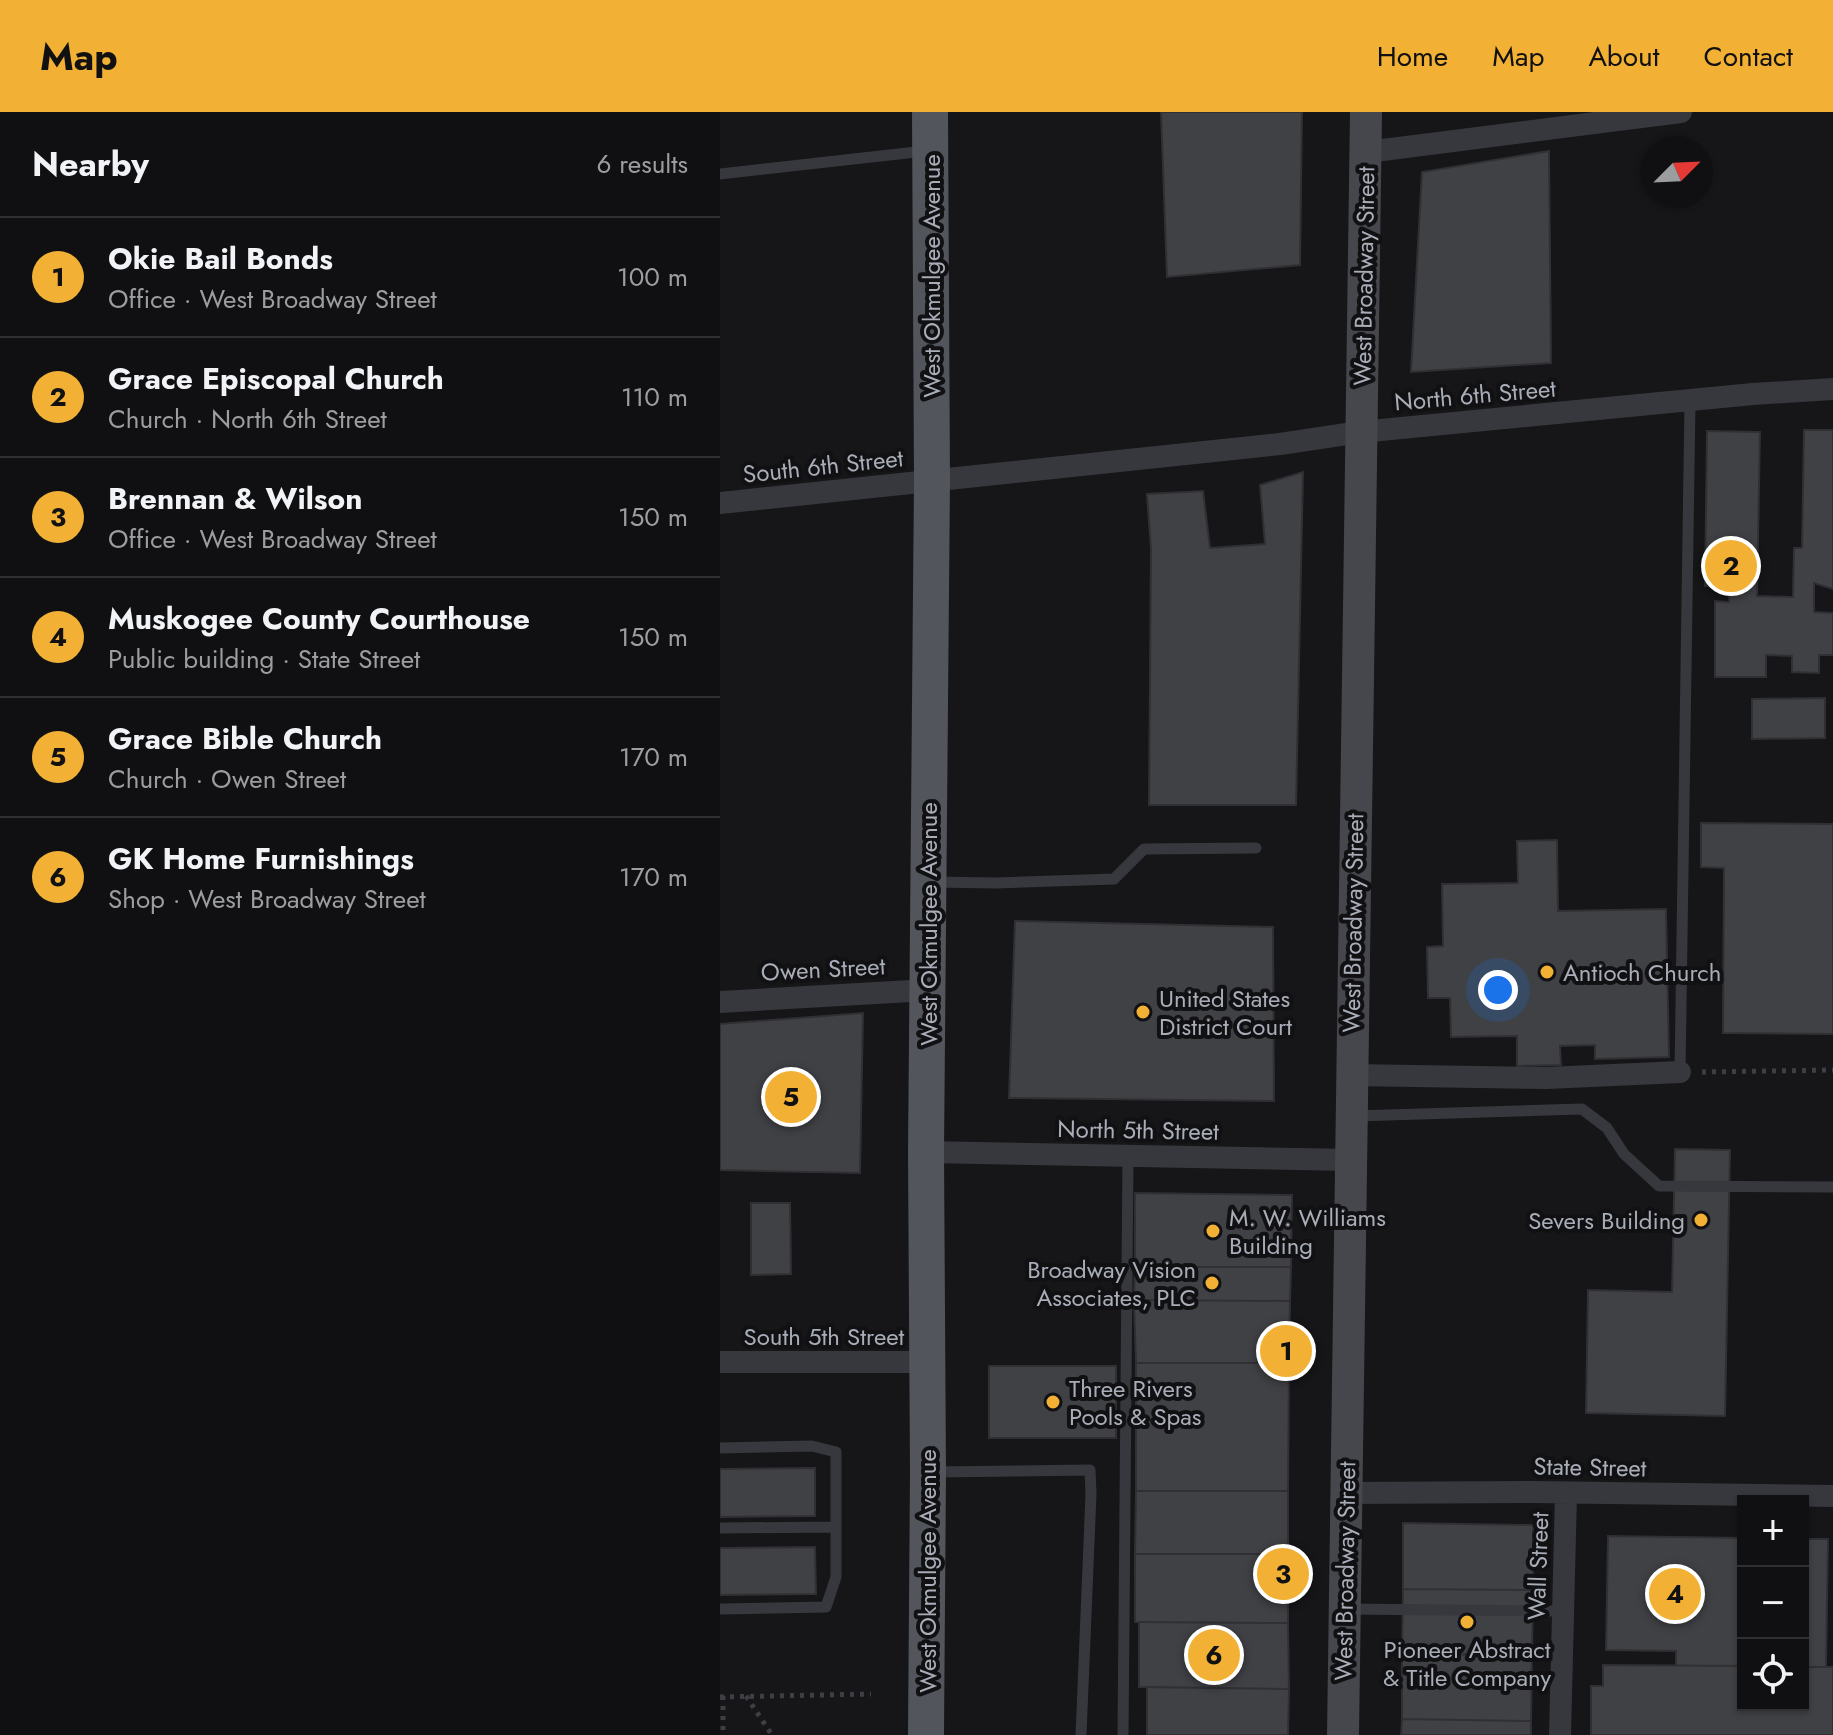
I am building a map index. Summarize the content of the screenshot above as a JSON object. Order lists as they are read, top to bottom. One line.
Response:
{"streets":{"main road":["West Okmulgee Avenue"],"street":["West Broadway Street","North 6th Street","South 6th Street","Owen Street","North 5th Street","South 5th Street","State Street","Wall Street"]},"crossings":[["West Okmulgee Avenue","North 6th Street"],["West Okmulgee Avenue","South 6th Street"],["West Okmulgee Avenue","Owen Street"],["West Okmulgee Avenue","North 5th Street"],["West Okmulgee Avenue","South 5th Street"],["West Broadway Street","North 6th Street"],["West Broadway Street","North 5th Street"],["West Broadway Street","State Street"],["North 6th Street","South 6th Street"],["State Street","Wall Street"]],"places":["Antioch Church","United States District Court","Severs Building","M. W. Williams Building","Broadway Vision Associates, PLC","Three Rivers Pools & Spas","Pioneer Abstract & Title Company"],"north":"top right","page":{"header":"Map","nav":["Home","Map","About","Contact"],"heading":["Nearby","6 results"],"list":[{"mark":"1","name":"Okie Bail Bonds","note":"Office · West Broadway Street","value":"100 m"},{"mark":"2","name":"Grace Episcopal Church","note":"Church · North 6th Street","value":"110 m"},{"mark":"3","name":"Brennan & Wilson","note":"Office · West Broadway Street","value":"150 m"},{"mark":"4","name":"Muskogee County Courthouse","note":"Public building · State Street","value":"150 m"},{"mark":"5","name":"Grace Bible Church","note":"Church · Owen Street","value":"170 m"},{"mark":"6","name":"GK Home Furnishings","note":"Shop · West Broadway Street","value":"170 m"}],"pins":["2","5","1","3","4","6"],"map_buttons":["+","−"]}}
